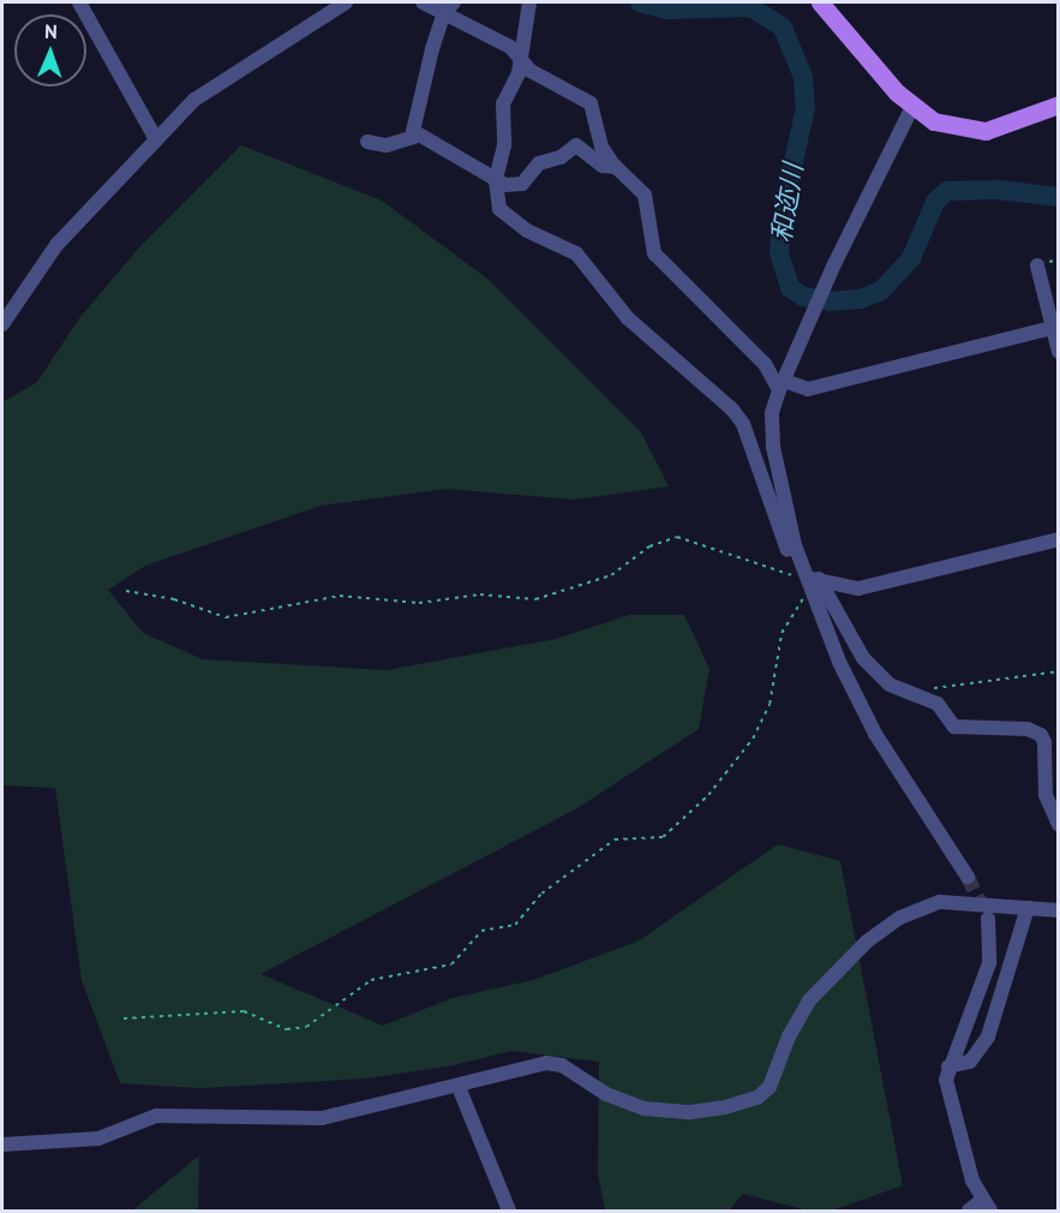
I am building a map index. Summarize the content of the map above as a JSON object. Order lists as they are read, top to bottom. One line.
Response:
{"water":["和迩川"],"north":"top"}
